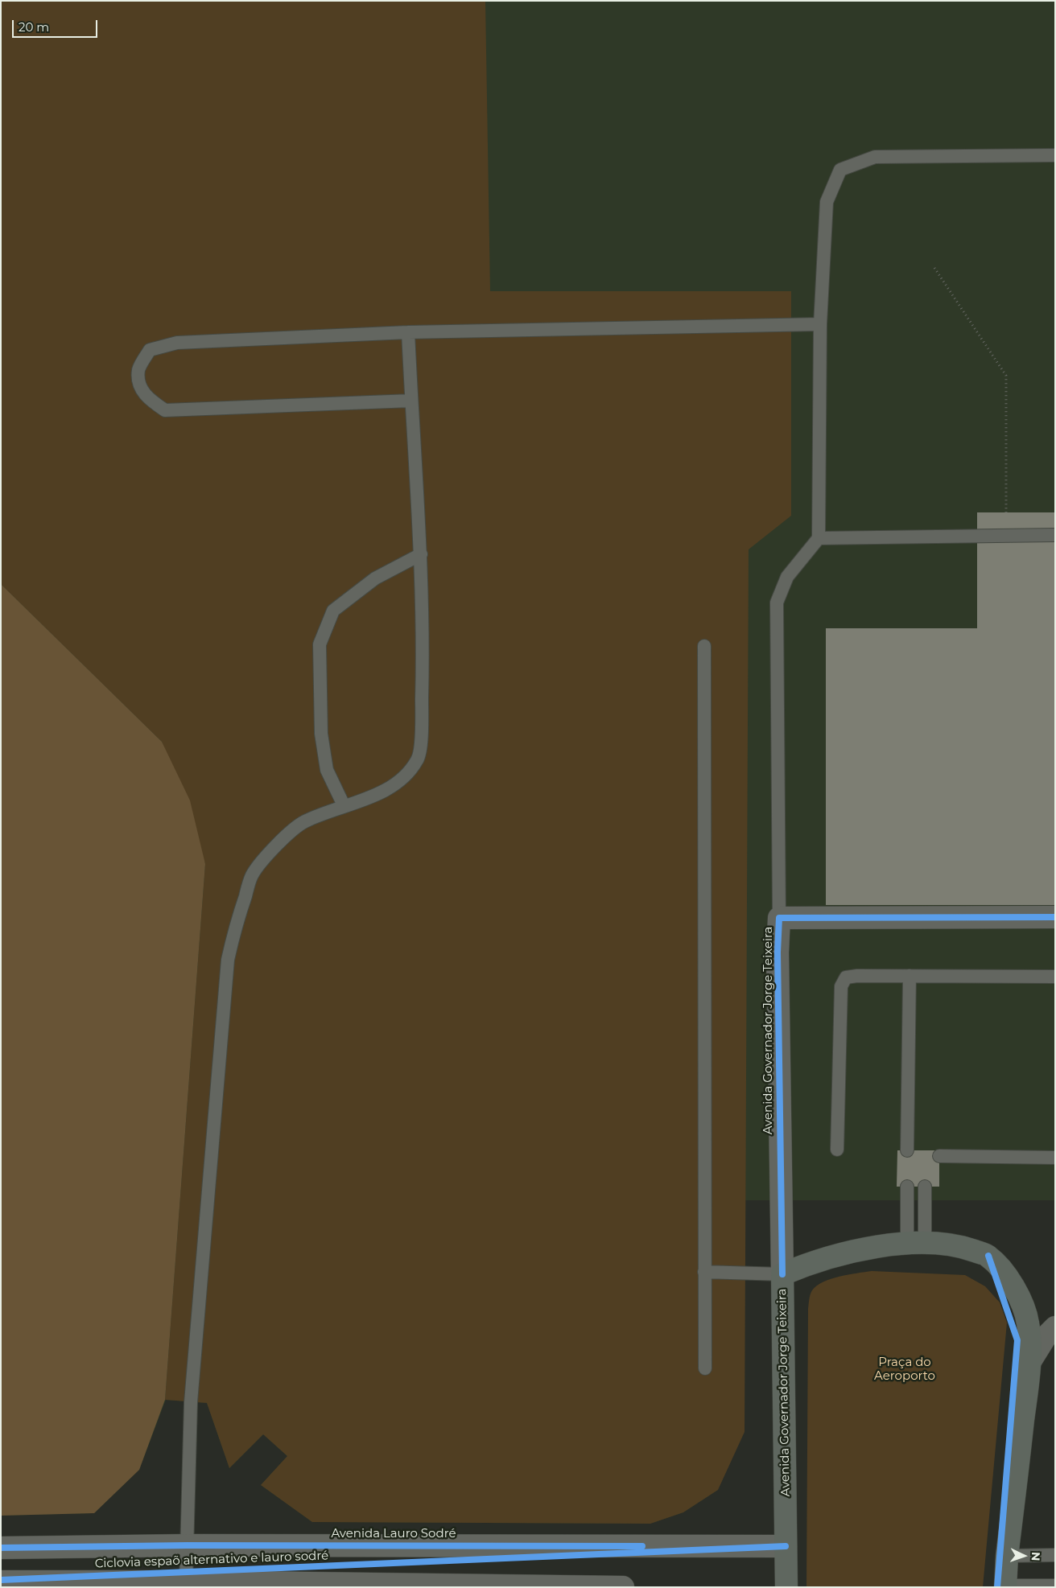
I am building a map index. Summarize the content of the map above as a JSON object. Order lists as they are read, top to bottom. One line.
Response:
{"streets":{"main road":["Avenida Governador Jorge Teixeira"],"street":["Avenida Lauro Sodré"],"cycle path":["Ciclovia espaõ alternativo e lauro sodré"]},"crossings":[["Avenida Governador Jorge Teixeira","Avenida Lauro Sodré"]],"parks":["Praça do Aeroporto"],"scale_bar":"20 m","north":"right"}
